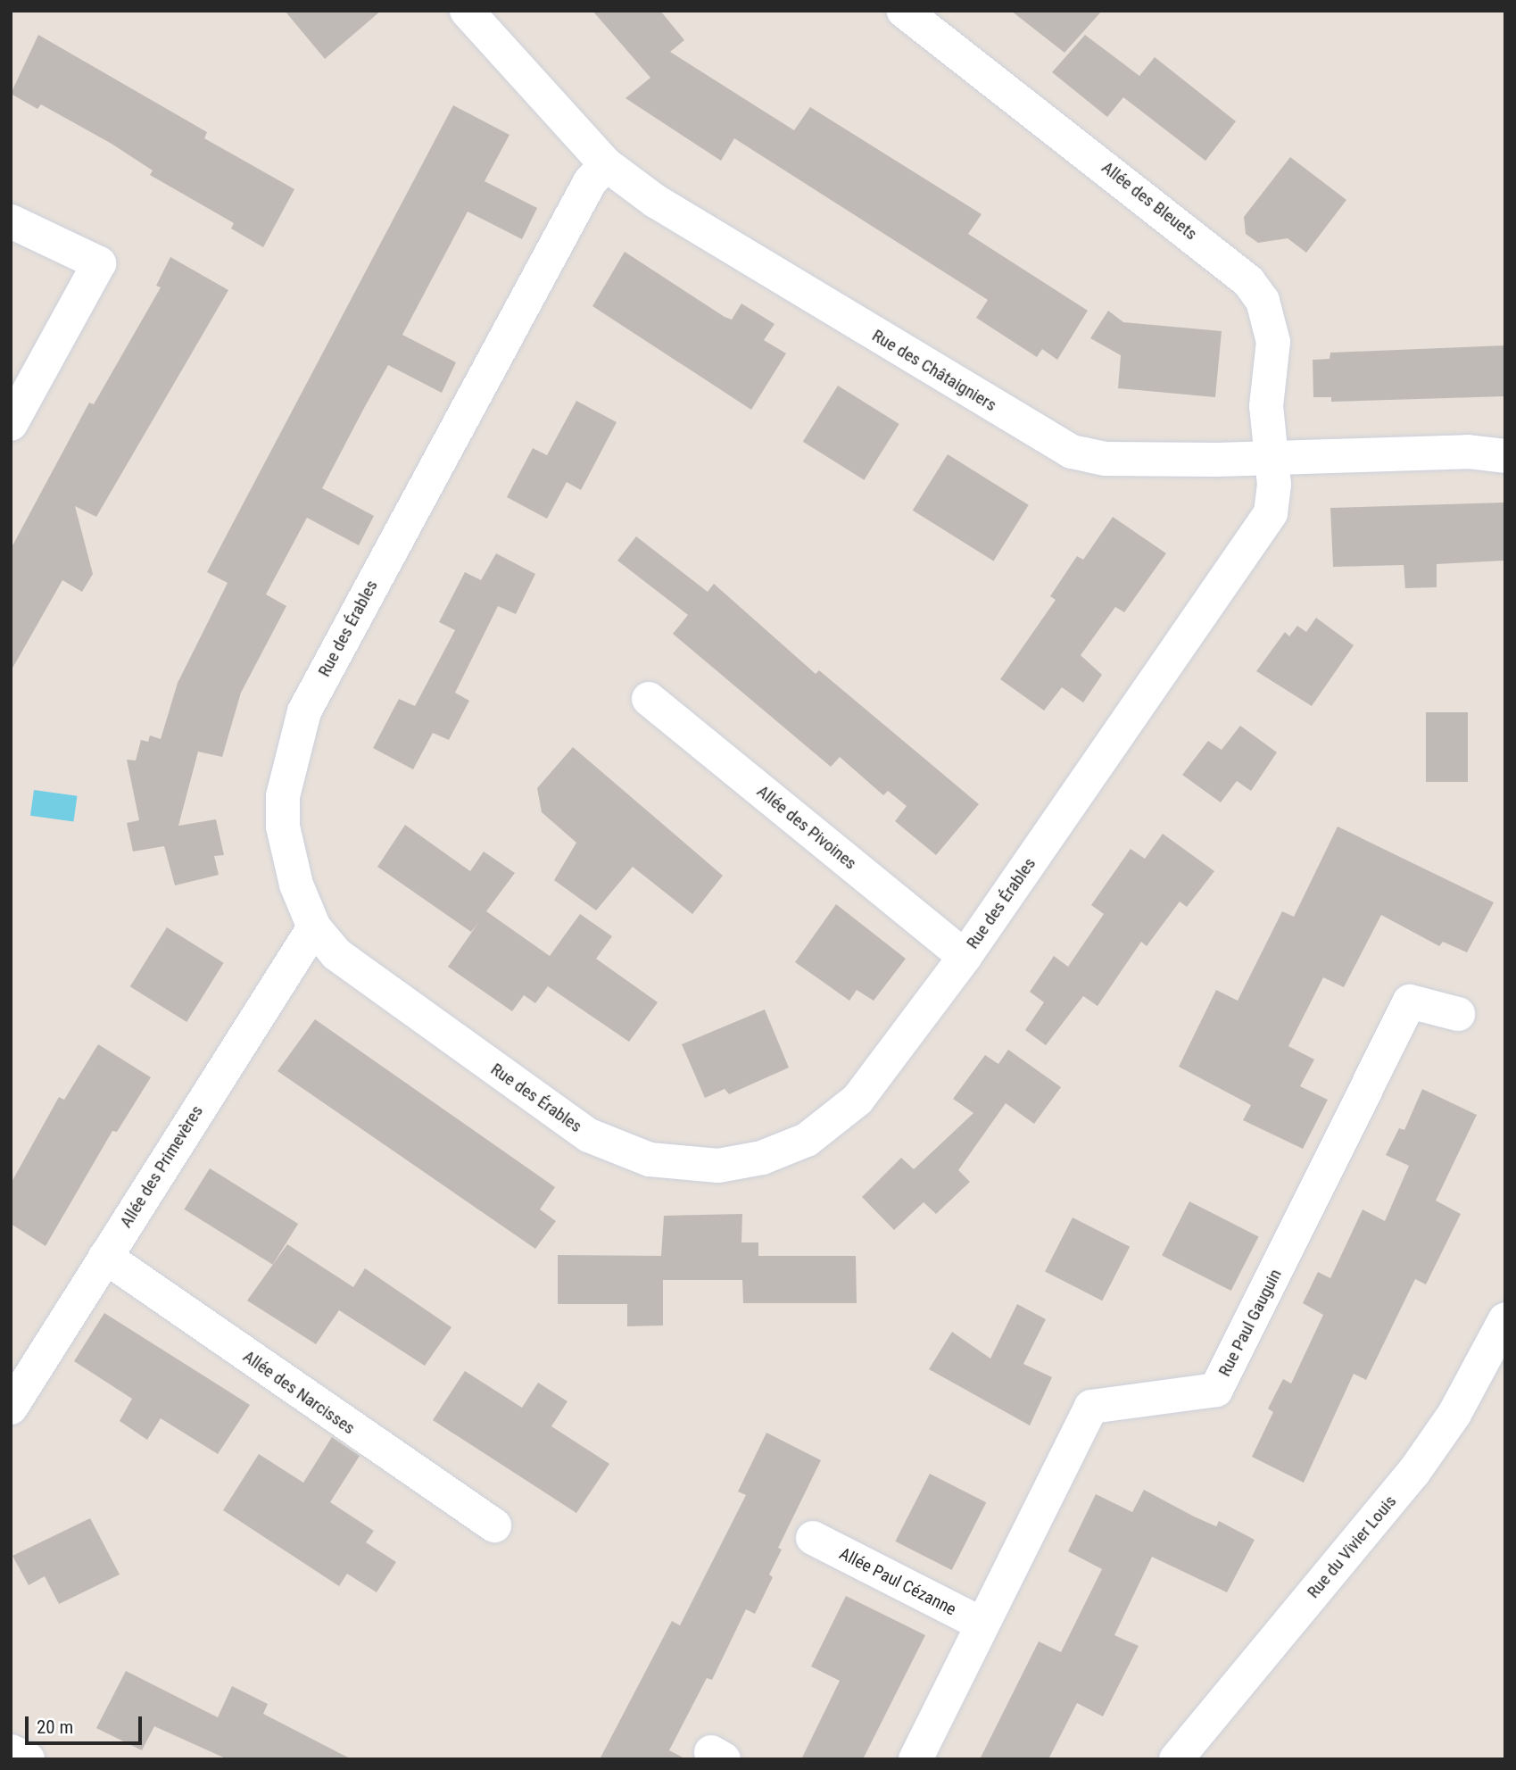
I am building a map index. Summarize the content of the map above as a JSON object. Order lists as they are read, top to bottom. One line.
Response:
{"streets":{"street":["Allée des Bleuets","Rue des Châtaigniers","Rue des Érables","Allée des Pivoines","Allée des Primevères","Rue Paul Gauguin","Allée des Narcisses","Rue du Vivier Louis","Allée Paul Cézanne"]},"crossings":[["Allée des Bleuets","Rue des Châtaigniers"],["Allée des Bleuets","Rue des Érables"],["Rue des Châtaigniers","Rue des Érables"],["Rue des Érables","Allée des Pivoines"],["Rue des Érables","Allée des Primevères"],["Allée des Primevères","Allée des Narcisses"],["Rue Paul Gauguin","Allée Paul Cézanne"]],"scale_bar":"20 m"}
